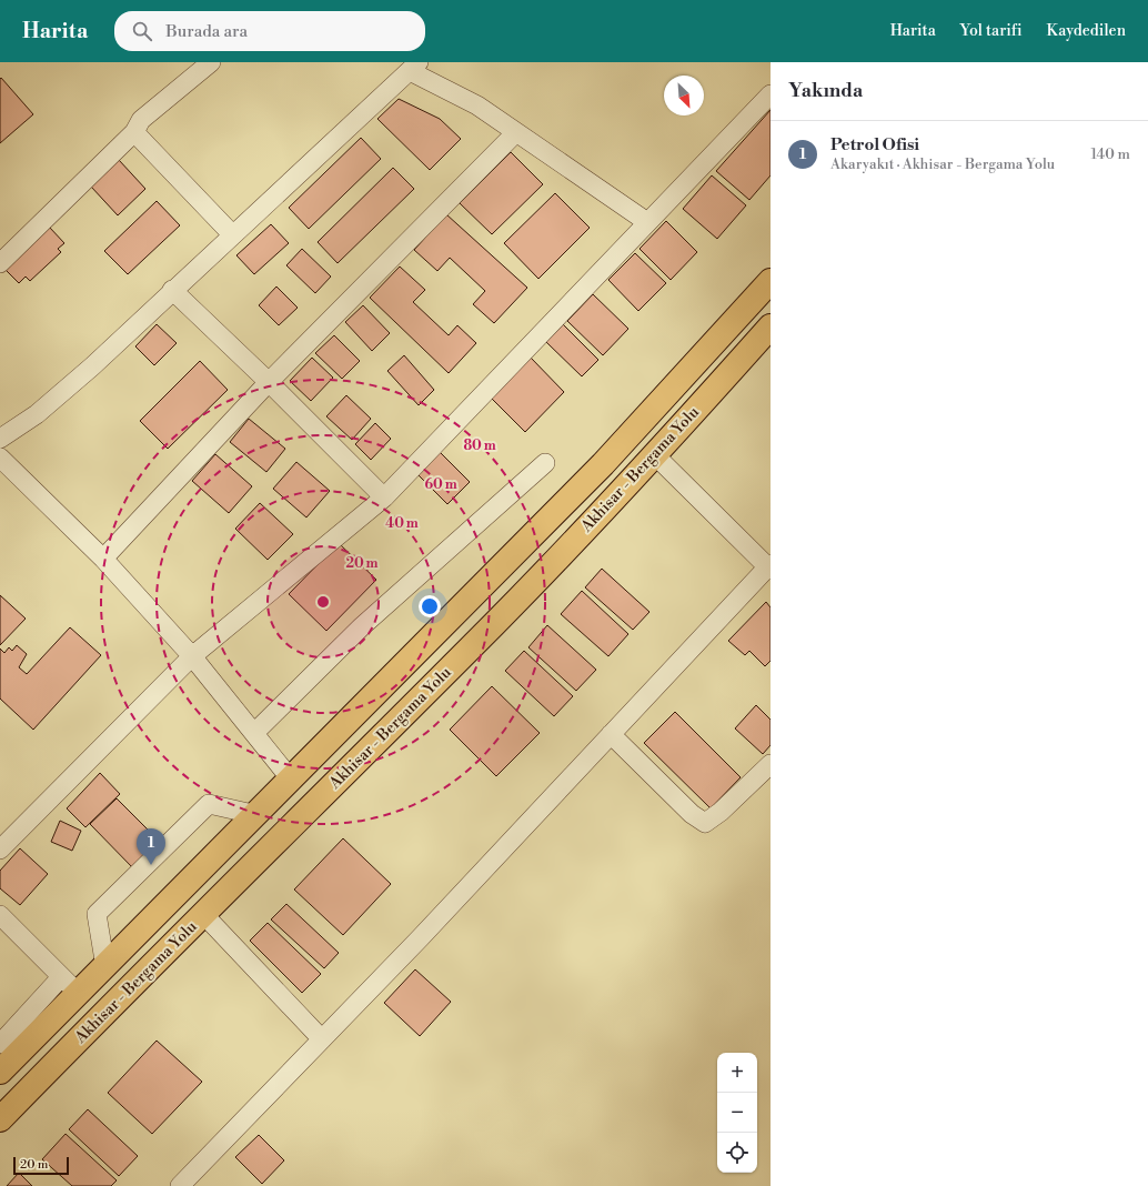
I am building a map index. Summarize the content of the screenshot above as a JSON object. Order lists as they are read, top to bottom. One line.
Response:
{"streets":{"main road":["Akhisar - Bergama Yolu"]},"scale_bar":"20 m","north":"bottom right","page":{"header":"Harita","search":"Burada ara","nav":["Harita","Yol tarifi","Kaydedilen"],"heading":"Yakında","list":[{"mark":"1","name":"Petrol Ofisi","note":"Akaryakıt · Akhisar - Bergama Yolu","value":"140 m"}],"pins":"1","map_buttons":["+","−"],"scale":"20 m"},"rings":["80 m","60 m","40 m","20 m"]}
